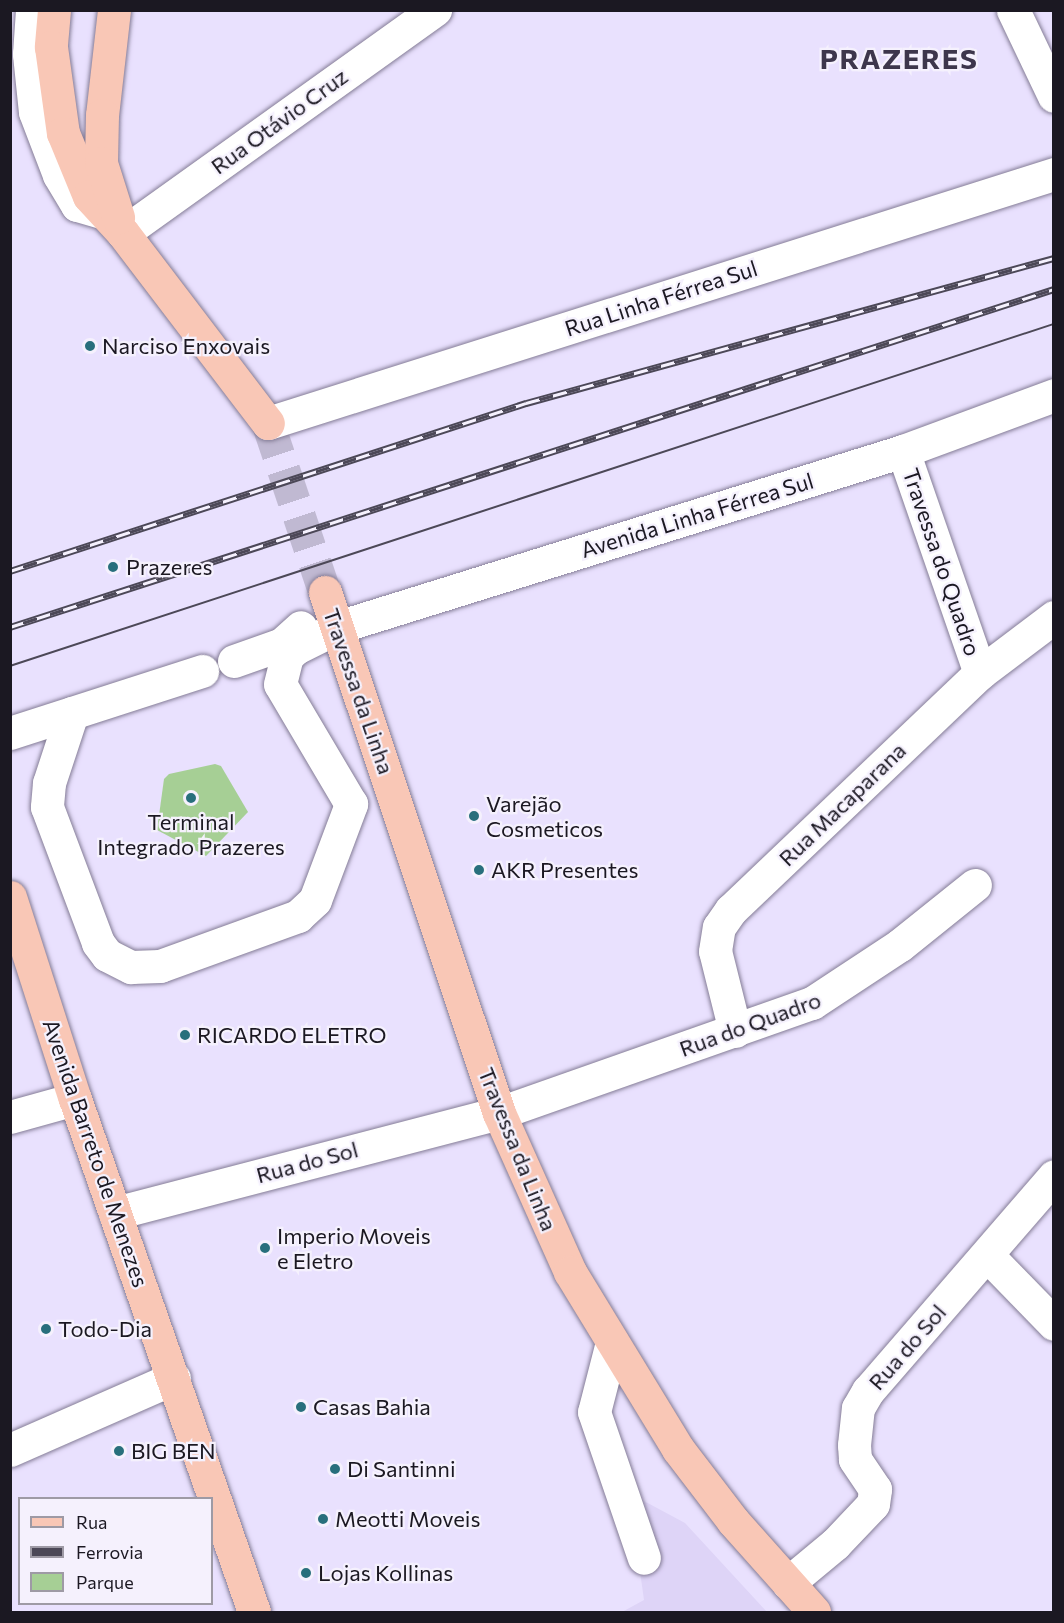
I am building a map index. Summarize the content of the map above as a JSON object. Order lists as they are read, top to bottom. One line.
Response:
{"streets":{"main road":["Travessa da Linha","Avenida Barreto de Menezes"],"street":["Rua Otávio Cruz","Rua Linha Férrea Sul","Avenida Linha Férrea Sul","Travessa do Quadro","Rua Macaparana","Rua do Quadro","Rua do Sol"]},"crossings":[["Avenida Linha Férrea Sul","Travessa do Quadro"],["Avenida Linha Férrea Sul","Travessa da Linha"],["Travessa do Quadro","Rua Macaparana"],["Travessa da Linha","Rua do Quadro"],["Travessa da Linha","Rua do Sol"],["Rua Macaparana","Rua do Quadro"],["Rua do Quadro","Rua do Sol"],["Avenida Barreto de Menezes","Rua do Sol"]],"districts":["PRAZERES"],"places":["Narciso Enxovais","Prazeres","Terminal Integrado Prazeres","Varejão Cosmeticos","AKR Presentes","RICARDO ELETRO","Imperio Moveis e Eletro","Todo-Dia","Casas Bahia","BIG BEN","Di Santinni","Meotti Moveis","Lojas Kollinas"],"legend":["Rua","Ferrovia","Parque"]}
